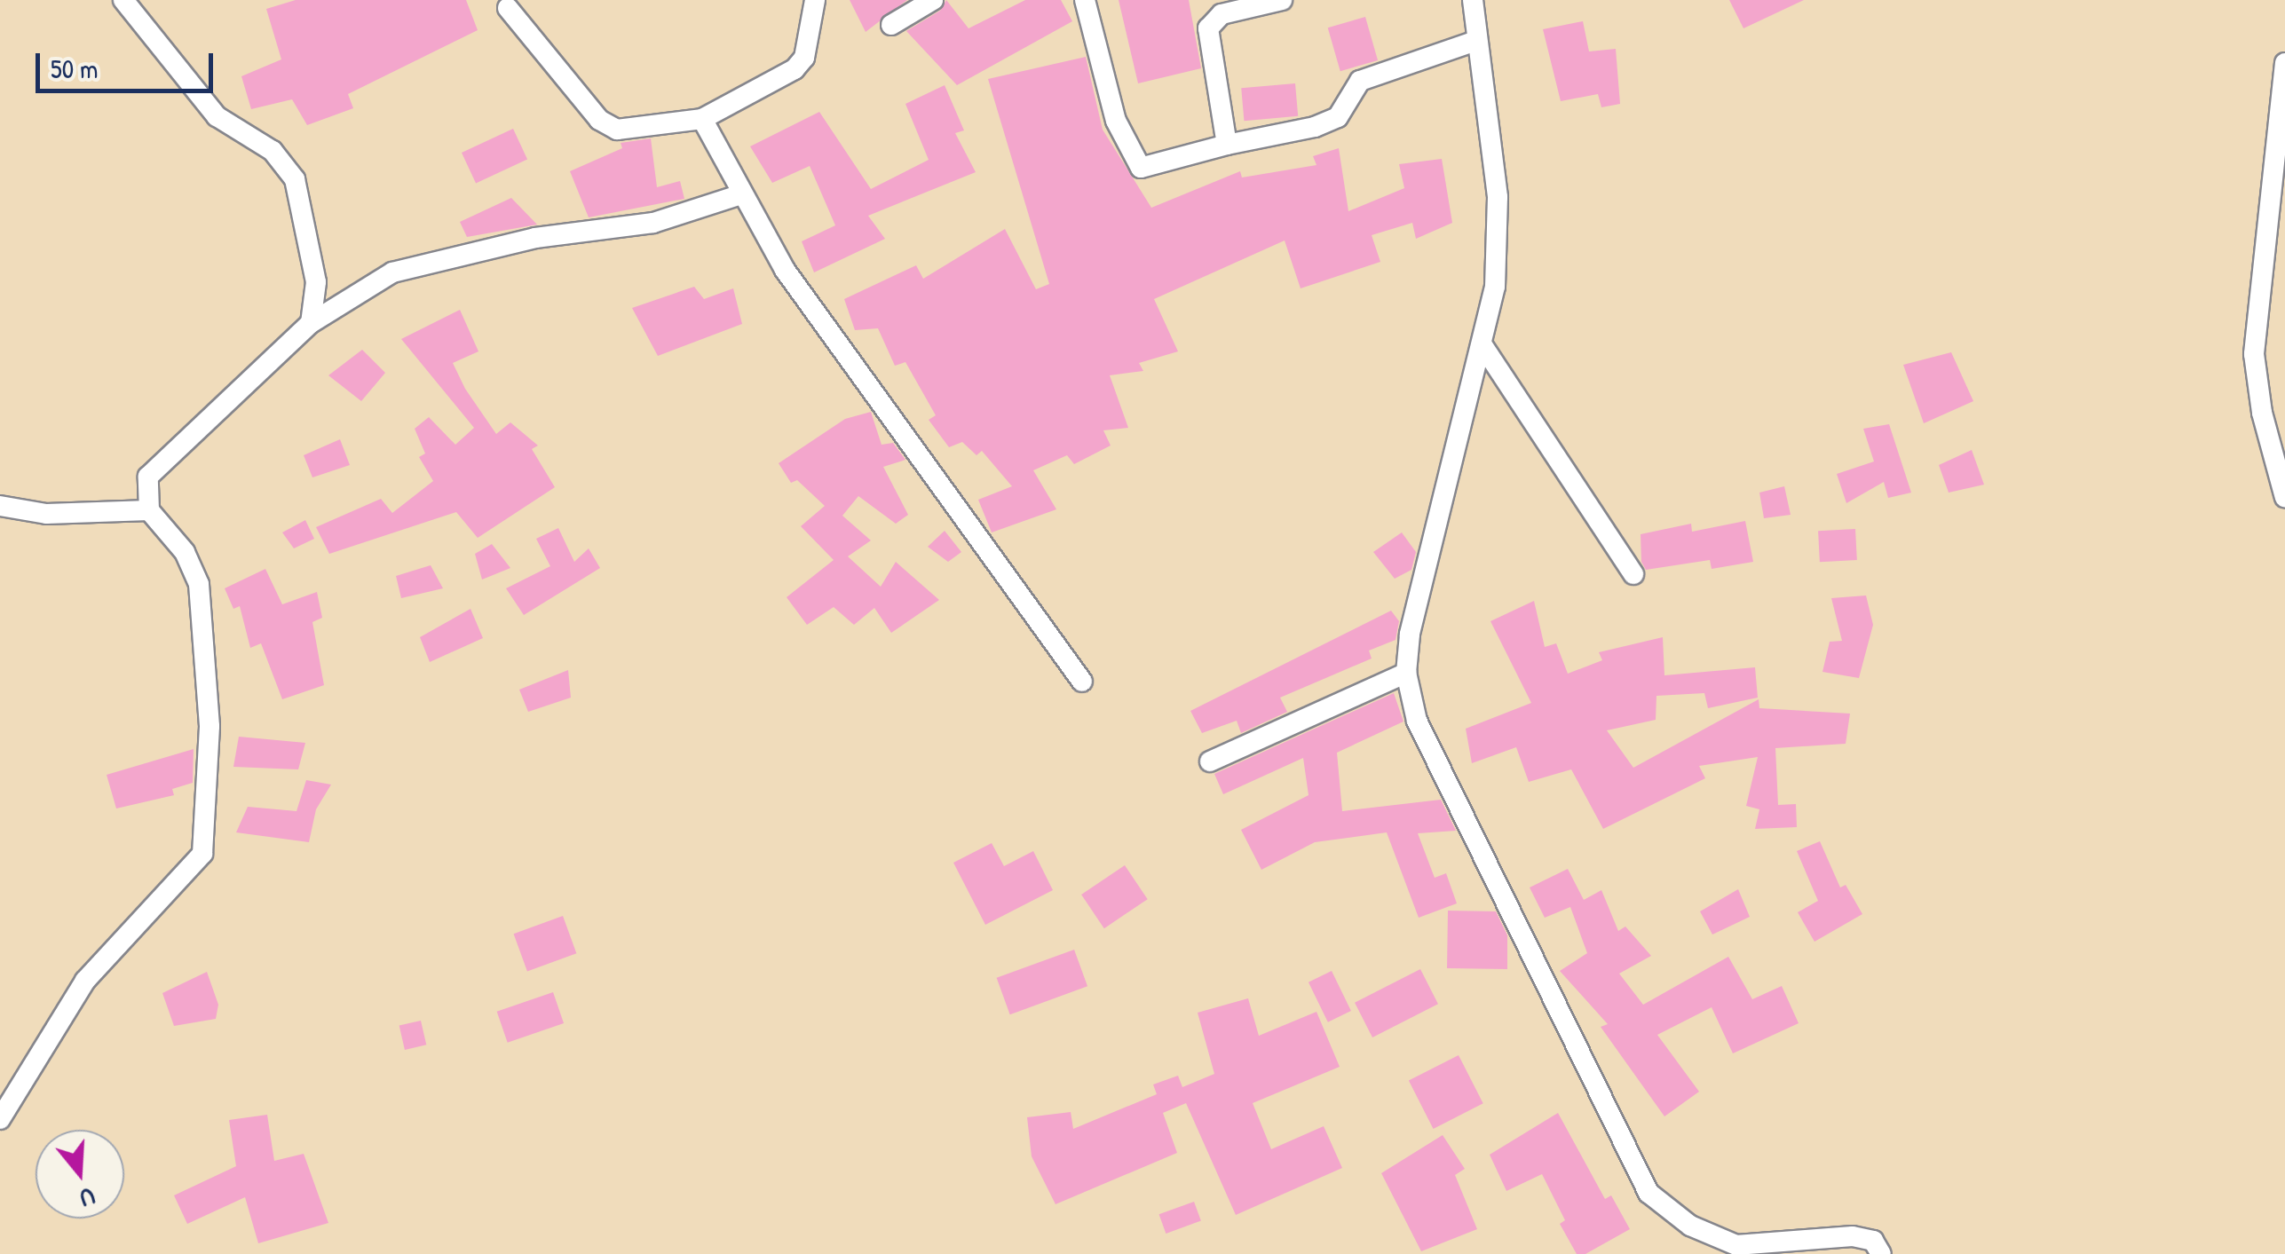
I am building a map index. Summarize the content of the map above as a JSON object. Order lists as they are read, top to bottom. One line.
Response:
{"scale_bar":"50 m","north":"bottom"}
